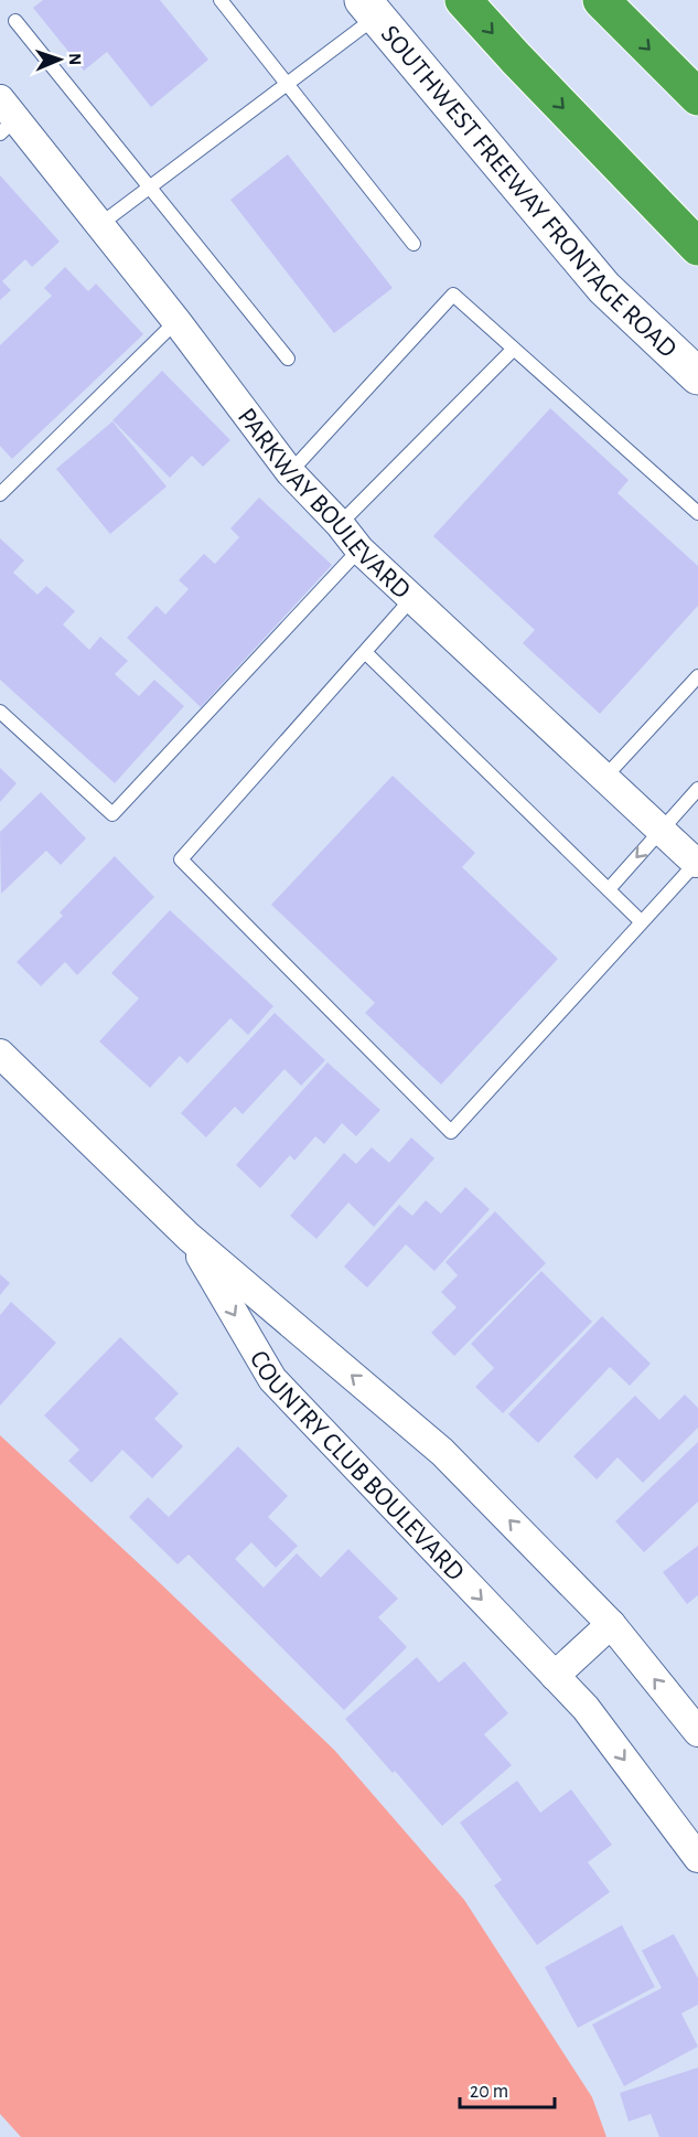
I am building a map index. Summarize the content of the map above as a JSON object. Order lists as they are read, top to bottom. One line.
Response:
{"streets":{"main road":["SOUTHWEST FREEWAY FRONTAGE ROAD"],"street":["PARKWAY BOULEVARD","COUNTRY CLUB BOULEVARD"]},"scale_bar":"20 m","north":"right"}
